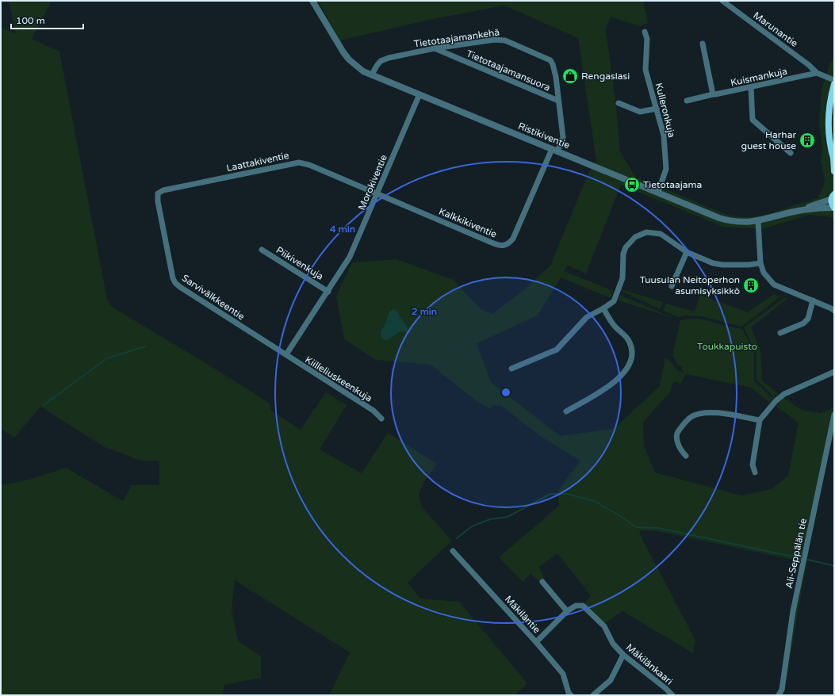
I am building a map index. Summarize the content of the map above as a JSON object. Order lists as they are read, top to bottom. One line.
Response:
{"streets":{"street":["Marunantie","Tietotaajamankehä","Tietotaajamansuora","Kuismankuja","Kulleronkuja","Ristikiventie","Laattakiventie","Morokiventie","Kalkkikiventie","Piikivenkuja","Sarvivälkkeentie","Kiilleliuskeenkuja","Ali-Seppälän tie","Mäkiläntie","Mäkilänkaari"]},"crossings":[["Marunantie","Kuismankuja"],["Tietotaajamankehä","Tietotaajamansuora"],["Tietotaajamankehä","Ristikiventie"],["Tietotaajamankehä","Kalkkikiventie"],["Kulleronkuja","Ristikiventie"],["Ristikiventie","Morokiventie"],["Ristikiventie","Kalkkikiventie"],["Laattakiventie","Morokiventie"],["Laattakiventie","Kalkkikiventie"],["Laattakiventie","Sarvivälkkeentie"],["Morokiventie","Kalkkikiventie"],["Morokiventie","Piikivenkuja"],["Morokiventie","Sarvivälkkeentie"],["Morokiventie","Kiilleliuskeenkuja"],["Sarvivälkkeentie","Kiilleliuskeenkuja"],["Mäkiläntie","Mäkilänkaari"]],"parks":["Toukkapuisto"],"places":{"shop":["Rengaslasi"],"building":["Harhar guest house","Tuusulan Neitoperhon asumisyksikkö"],"bus stop":["Tietotaajama"]},"scale_bar":"100 m","rings":["4 min","2 min"]}
